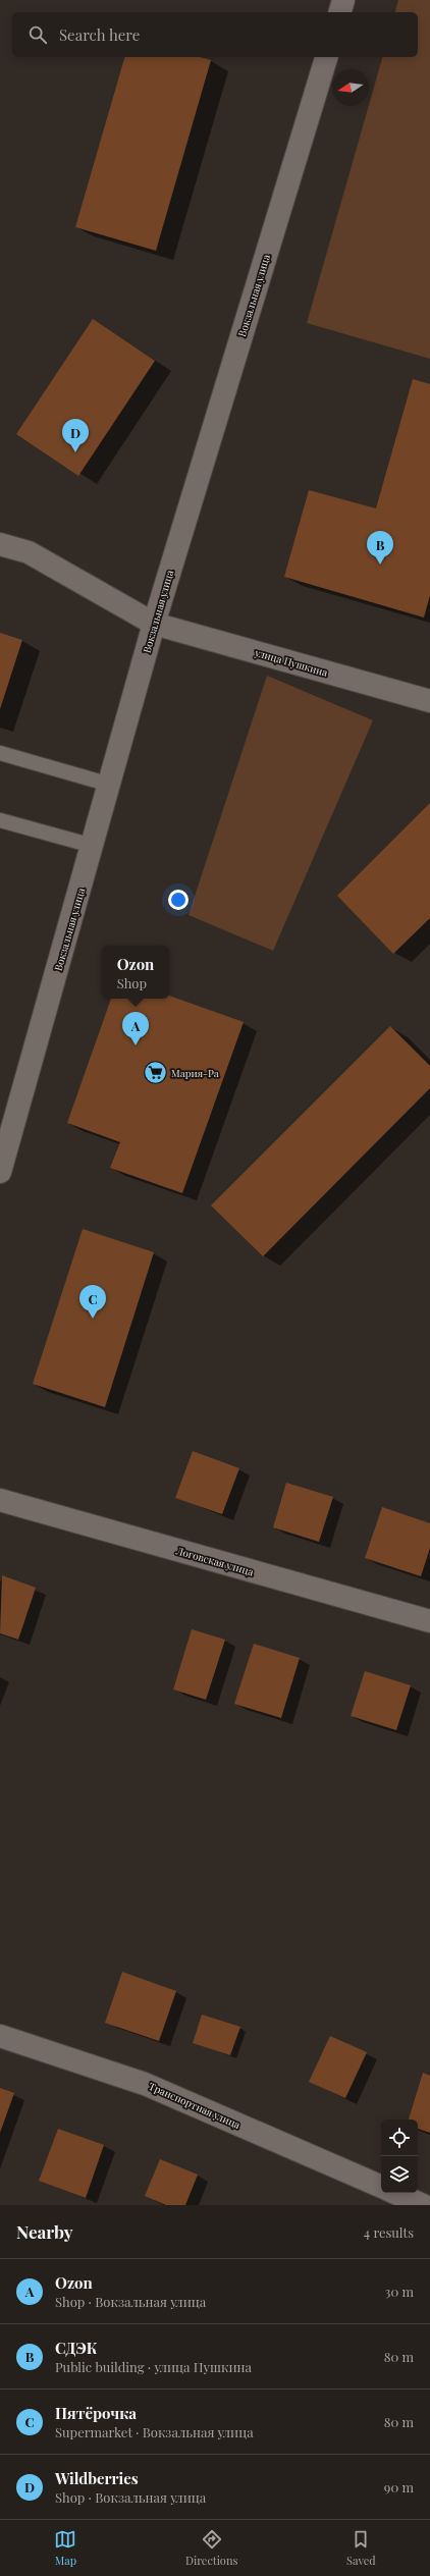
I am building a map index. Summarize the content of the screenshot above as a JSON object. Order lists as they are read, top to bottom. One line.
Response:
{"streets":{"street":["Вокзальная улица","улица Пушкина","Логовская улица","Транспортная улица"]},"crossings":[["Вокзальная улица","улица Пушкина"]],"places":{"supermarket":["Мария-Ра"]},"north":"left","page":{"search":"Search here","pins":["D","B","A","C"],"popup":["Ozon","Shop"],"heading":["Nearby","4 results"],"list":[{"mark":"A","name":"Ozon","note":"Shop · Вокзальная улица","value":"30 m"},{"mark":"B","name":"СДЭК","note":"Public building · улица Пушкина","value":"80 m"},{"mark":"C","name":"Пятёрочка","note":"Supermarket · Вокзальная улица","value":"80 m"},{"mark":"D","name":"Wildberries","note":"Shop · Вокзальная улица","value":"90 m"}],"nav":["Map","Directions","Saved"]}}
